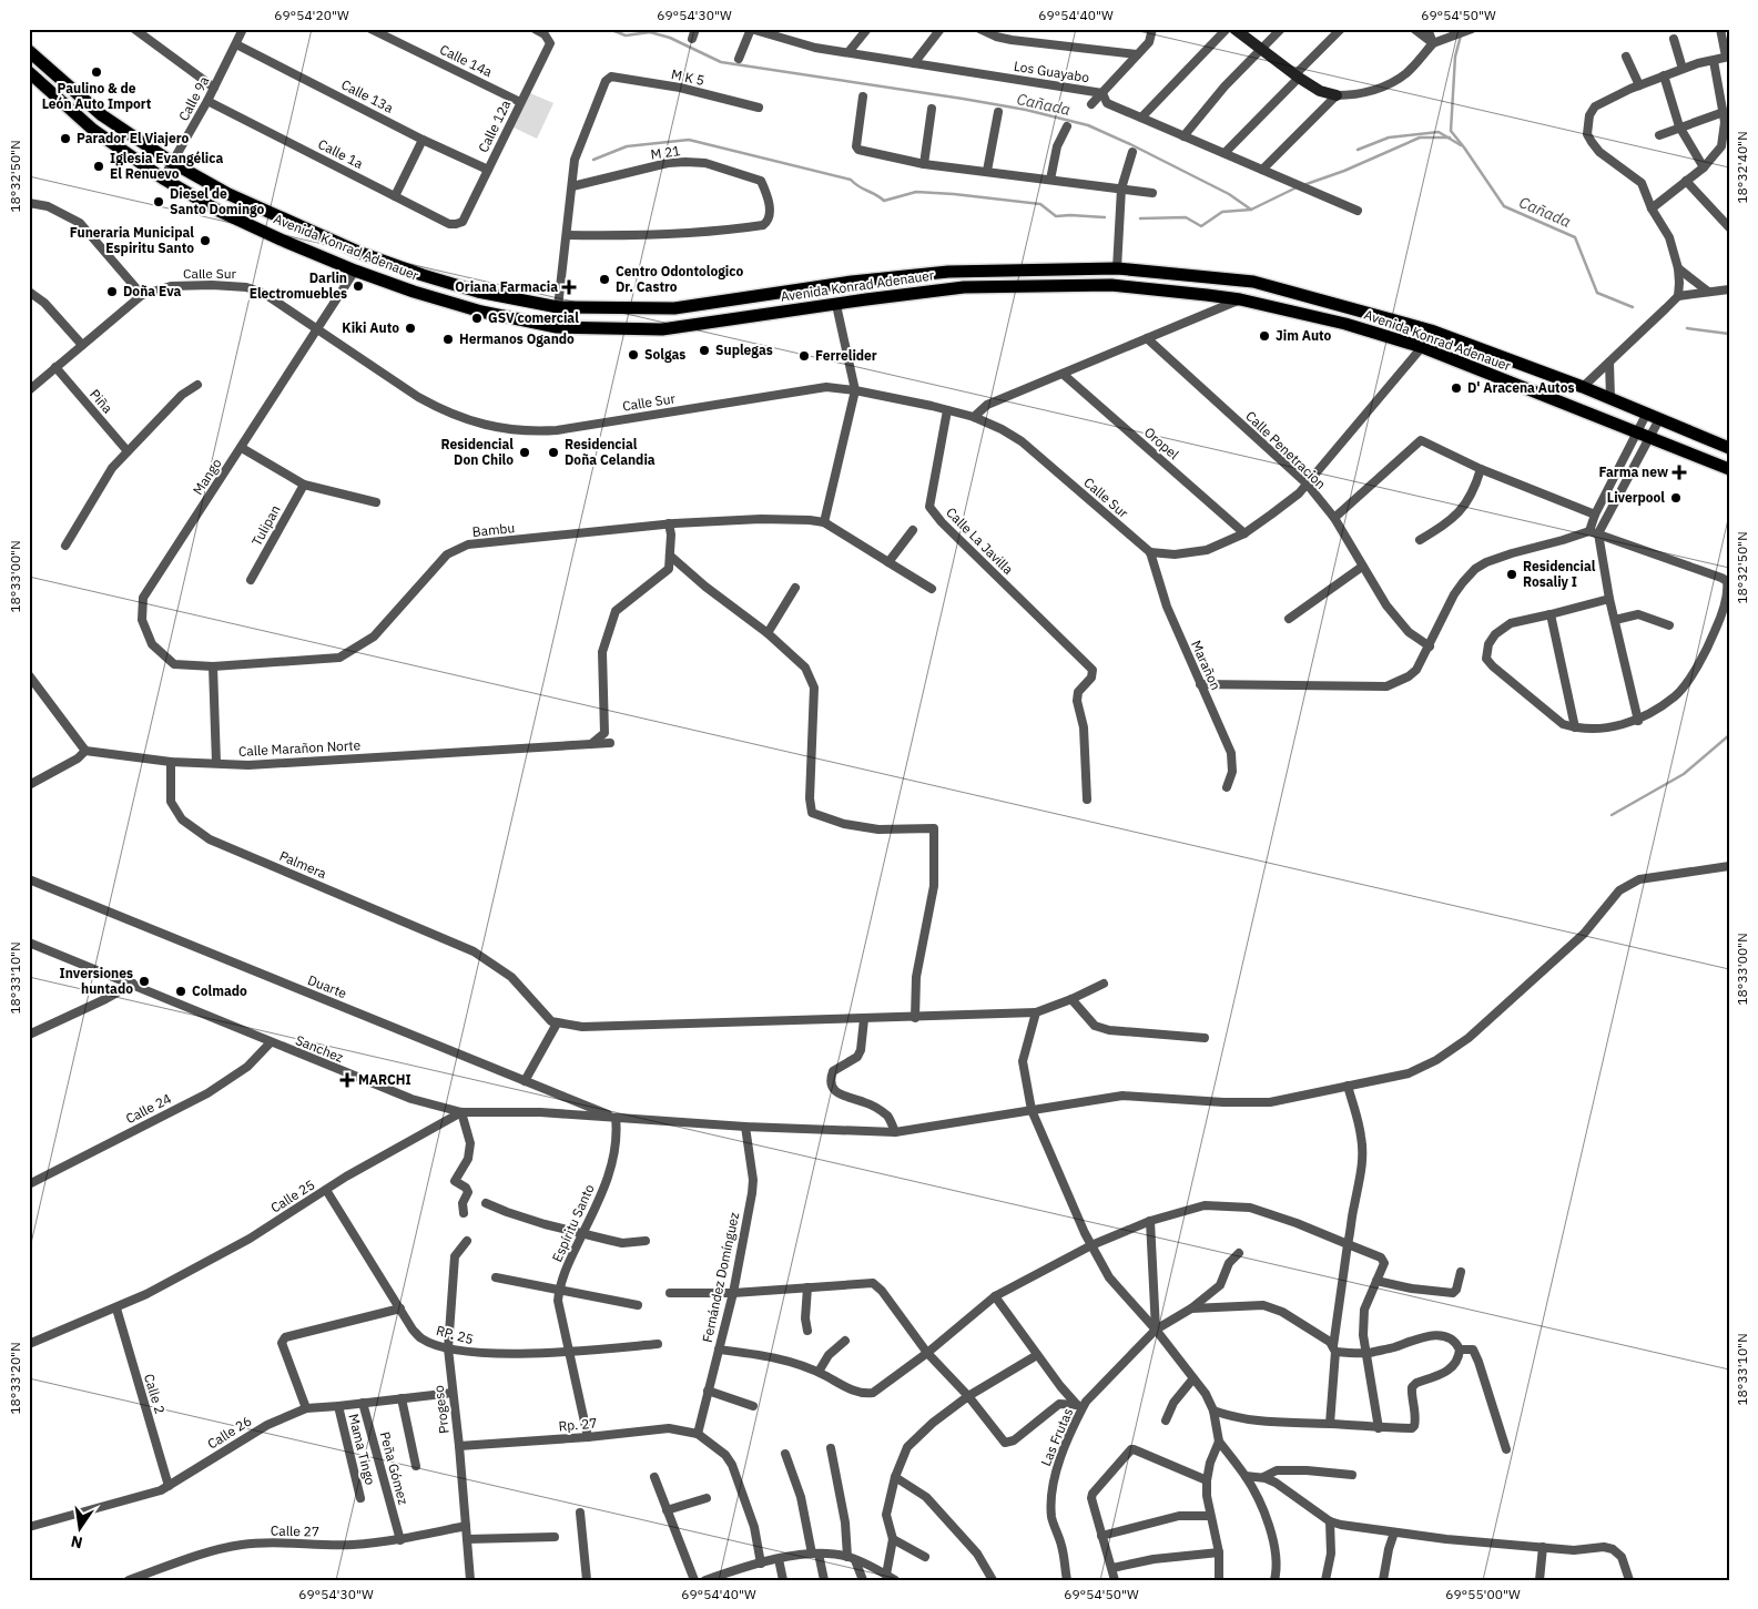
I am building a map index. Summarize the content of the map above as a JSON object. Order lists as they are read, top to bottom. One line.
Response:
{"streets":{"main road":["Avenida Konrad Adenauer"],"street":["Calle 14a","Los Guayabo","M K 5","Calle 13a","Calle 9a","Calle 12a","M 21","Calle 1a","Calle Sur","Piña","Oropel","Calle Penetracion","Mango","Tulipan","Bambu","Calle La Javilla","Marañon","Calle Marañon Norte","Palmera","Duarte","Sanchez","Calle 24","Calle 25","Espíritu Santo","Fernández Domínguez","RP. 25","Calle 2","Progeso","Rp. 27","Calle 26","Las Frutas","Mama Tingo","Peña Gómez","Calle 27"]},"crossings":[["Calle 14a","Calle 12a"],["M K 5","M 21"],["Calle 13a","Calle 9a"],["Calle 13a","Calle 12a"],["Calle 9a","Calle 1a"],["Calle 9a","Avenida Konrad Adenauer"],["Calle 12a","Calle 1a"],["Avenida Konrad Adenauer","Mango"],["Calle Sur","Mango"],["Calle Sur","Calle La Javilla"],["Calle Sur","Marañon"],["Mango","Bambu"],["Calle Marañon Norte","Palmera"],["Duarte","Sanchez"],["Duarte","Espíritu Santo"],["Sanchez","Calle 24"],["Sanchez","Calle 25"],["Sanchez","Espíritu Santo"],["Sanchez","Fernández Domínguez"],["Calle 25","RP. 25"],["Calle 25","Calle 2"],["Espíritu Santo","RP. 25"],["Espíritu Santo","Rp. 27"],["Fernández Domínguez","Rp. 27"],["RP. 25","Progeso"],["Calle 2","Calle 26"],["Progeso","Rp. 27"],["Progeso","Calle 26"],["Progeso","Calle 27"],["Calle 26","Mama Tingo"],["Calle 26","Peña Gómez"],["Peña Gómez","Calle 27"]],"water":["Cañada"],"places":{"other":["Paulino & de León Auto Import","Parador El Viajero","Iglesia Evangélica El Renuevo","Diesel de Santo Domingo","Funeraria Municipal Espiritu Santo","Centro Odontologico Dr. Castro","Darlin Electromuebles","Doña Eva","GSV comercial","Kiki Auto","Jim Auto","Hermanos Ogando","Suplegas","Solgas","Ferrelider","D' Aracena Autos","Residencial Don Chilo","Residencial Doña Celandia","Liverpool","Residencial Rosaliy I","Inversiones huntado","Colmado"],"health":["Oriana Farmacia","Farma new","MARCHI"]},"north":"bottom","coordinates":["69°54'20\"W","69°54'30\"W","69°54'40\"W","69°54'50\"W","18°32'40\"N","18°32'50\"N","18°33'00\"N","18°33'10\"N","18°33'20\"N","69°55'00\"W"]}
